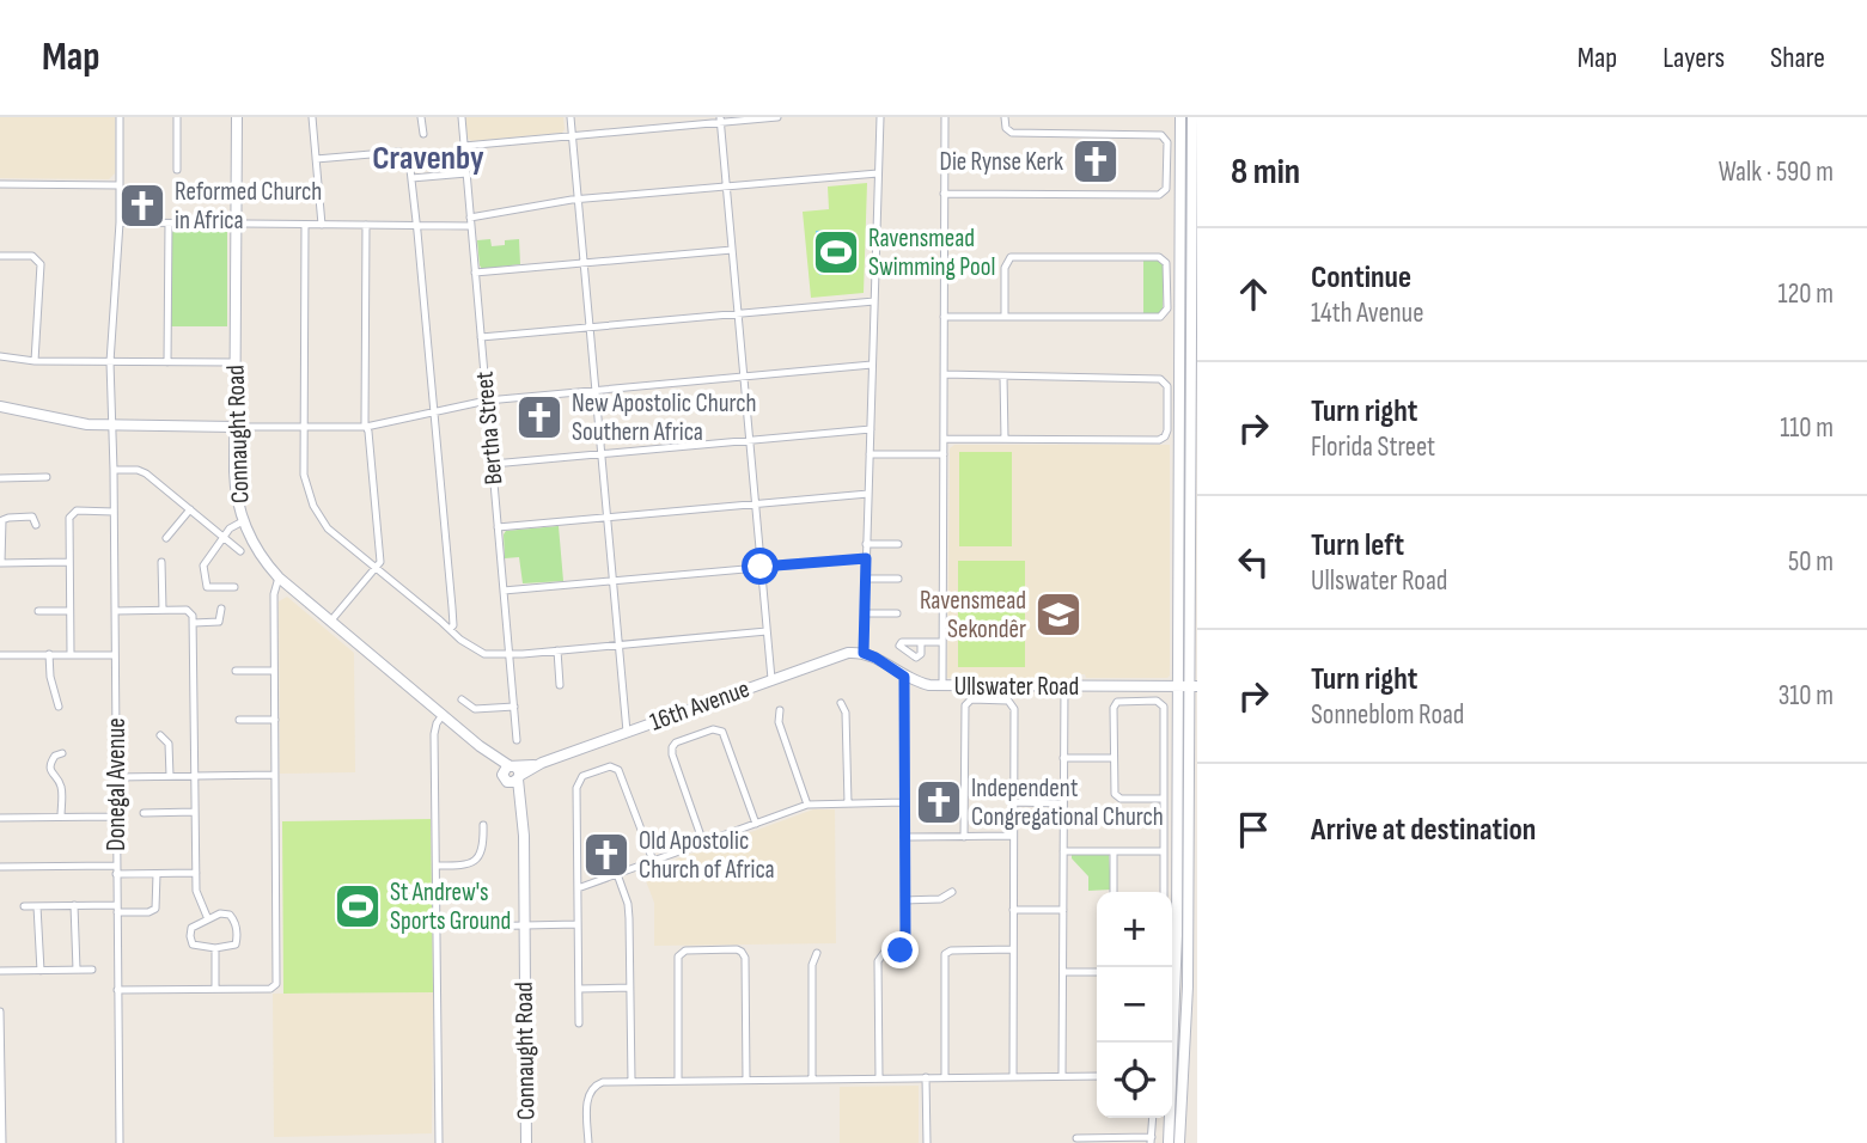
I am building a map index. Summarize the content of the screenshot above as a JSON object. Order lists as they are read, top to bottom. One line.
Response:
{"streets":{"street":["Bertha Street","Connaught Road","Ullswater Road","16th Avenue","Donegal Avenue"]},"crossings":[["Connaught Road","16th Avenue"],["Ullswater Road","16th Avenue"]],"districts":["Cravenby"],"places":{"church":["Die Rynse Kerk","Reformed Church in Africa","New Apostolic Church Southern Africa","Independent Congregational Church","Old Apostolic Church of Africa"],"sports":["Ravensmead Swimming Pool","St Andrew's Sports Ground"],"school or university":["Ravensmead Sekondêr"]},"page":{"header":"Map","nav":["Map","Layers","Share"],"heading":["8 min","Walk · 590 m"],"list":[["Continue","14th Avenue","120 m"],["Turn right","Florida Street","110 m"],["Turn left","Ullswater Road","50 m"],["Turn right","Sonneblom Road","310 m"],"Arrive at destination"],"map_buttons":["+","−"]}}
